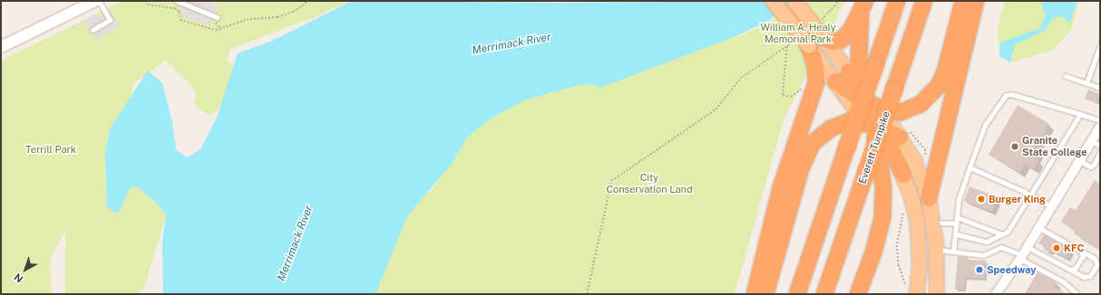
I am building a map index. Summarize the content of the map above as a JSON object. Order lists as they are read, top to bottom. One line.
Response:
{"streets":{"highway":["Everett Turnpike"]},"water":["Merrimack River"],"parks":["William A. Healy Memorial Park","Terrill Park","City Conservation Land"],"places":["Granite State College","Burger King","KFC","Speedway"],"north":"bottom left"}
